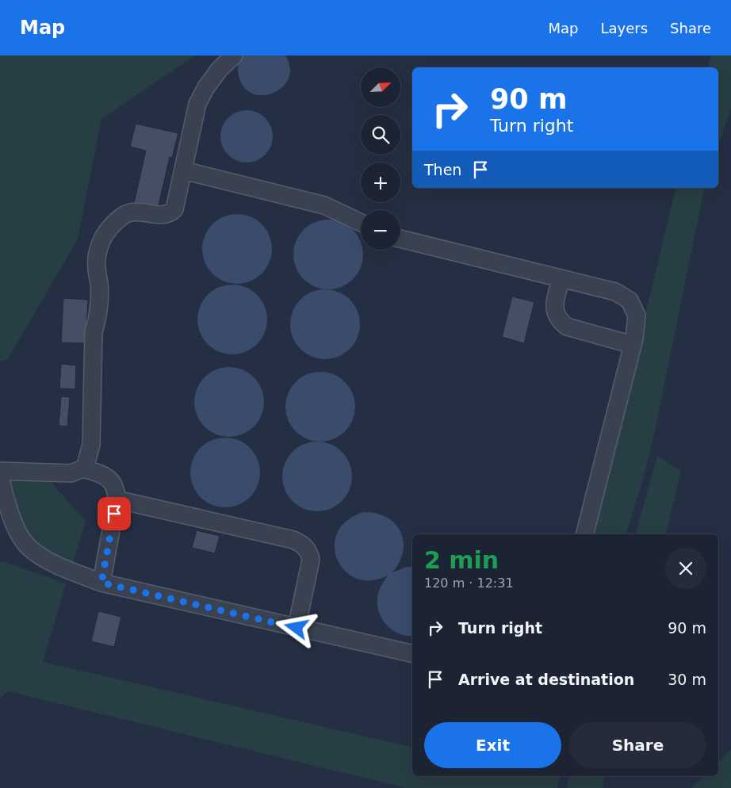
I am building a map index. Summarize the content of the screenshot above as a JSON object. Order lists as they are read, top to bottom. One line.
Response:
{"north":"top right","page":{"header":"Map","nav":["Map","Layers","Share"],"map_buttons":["+","−"],"turn":["90 m","Turn right"],"then":"Then","heading":["2 min","120 m · 12:31"],"list":[{"name":"Turn right","value":"90 m"},{"name":"Arrive at destination","value":"30 m"}],"buttons":["Exit","Share"]}}
